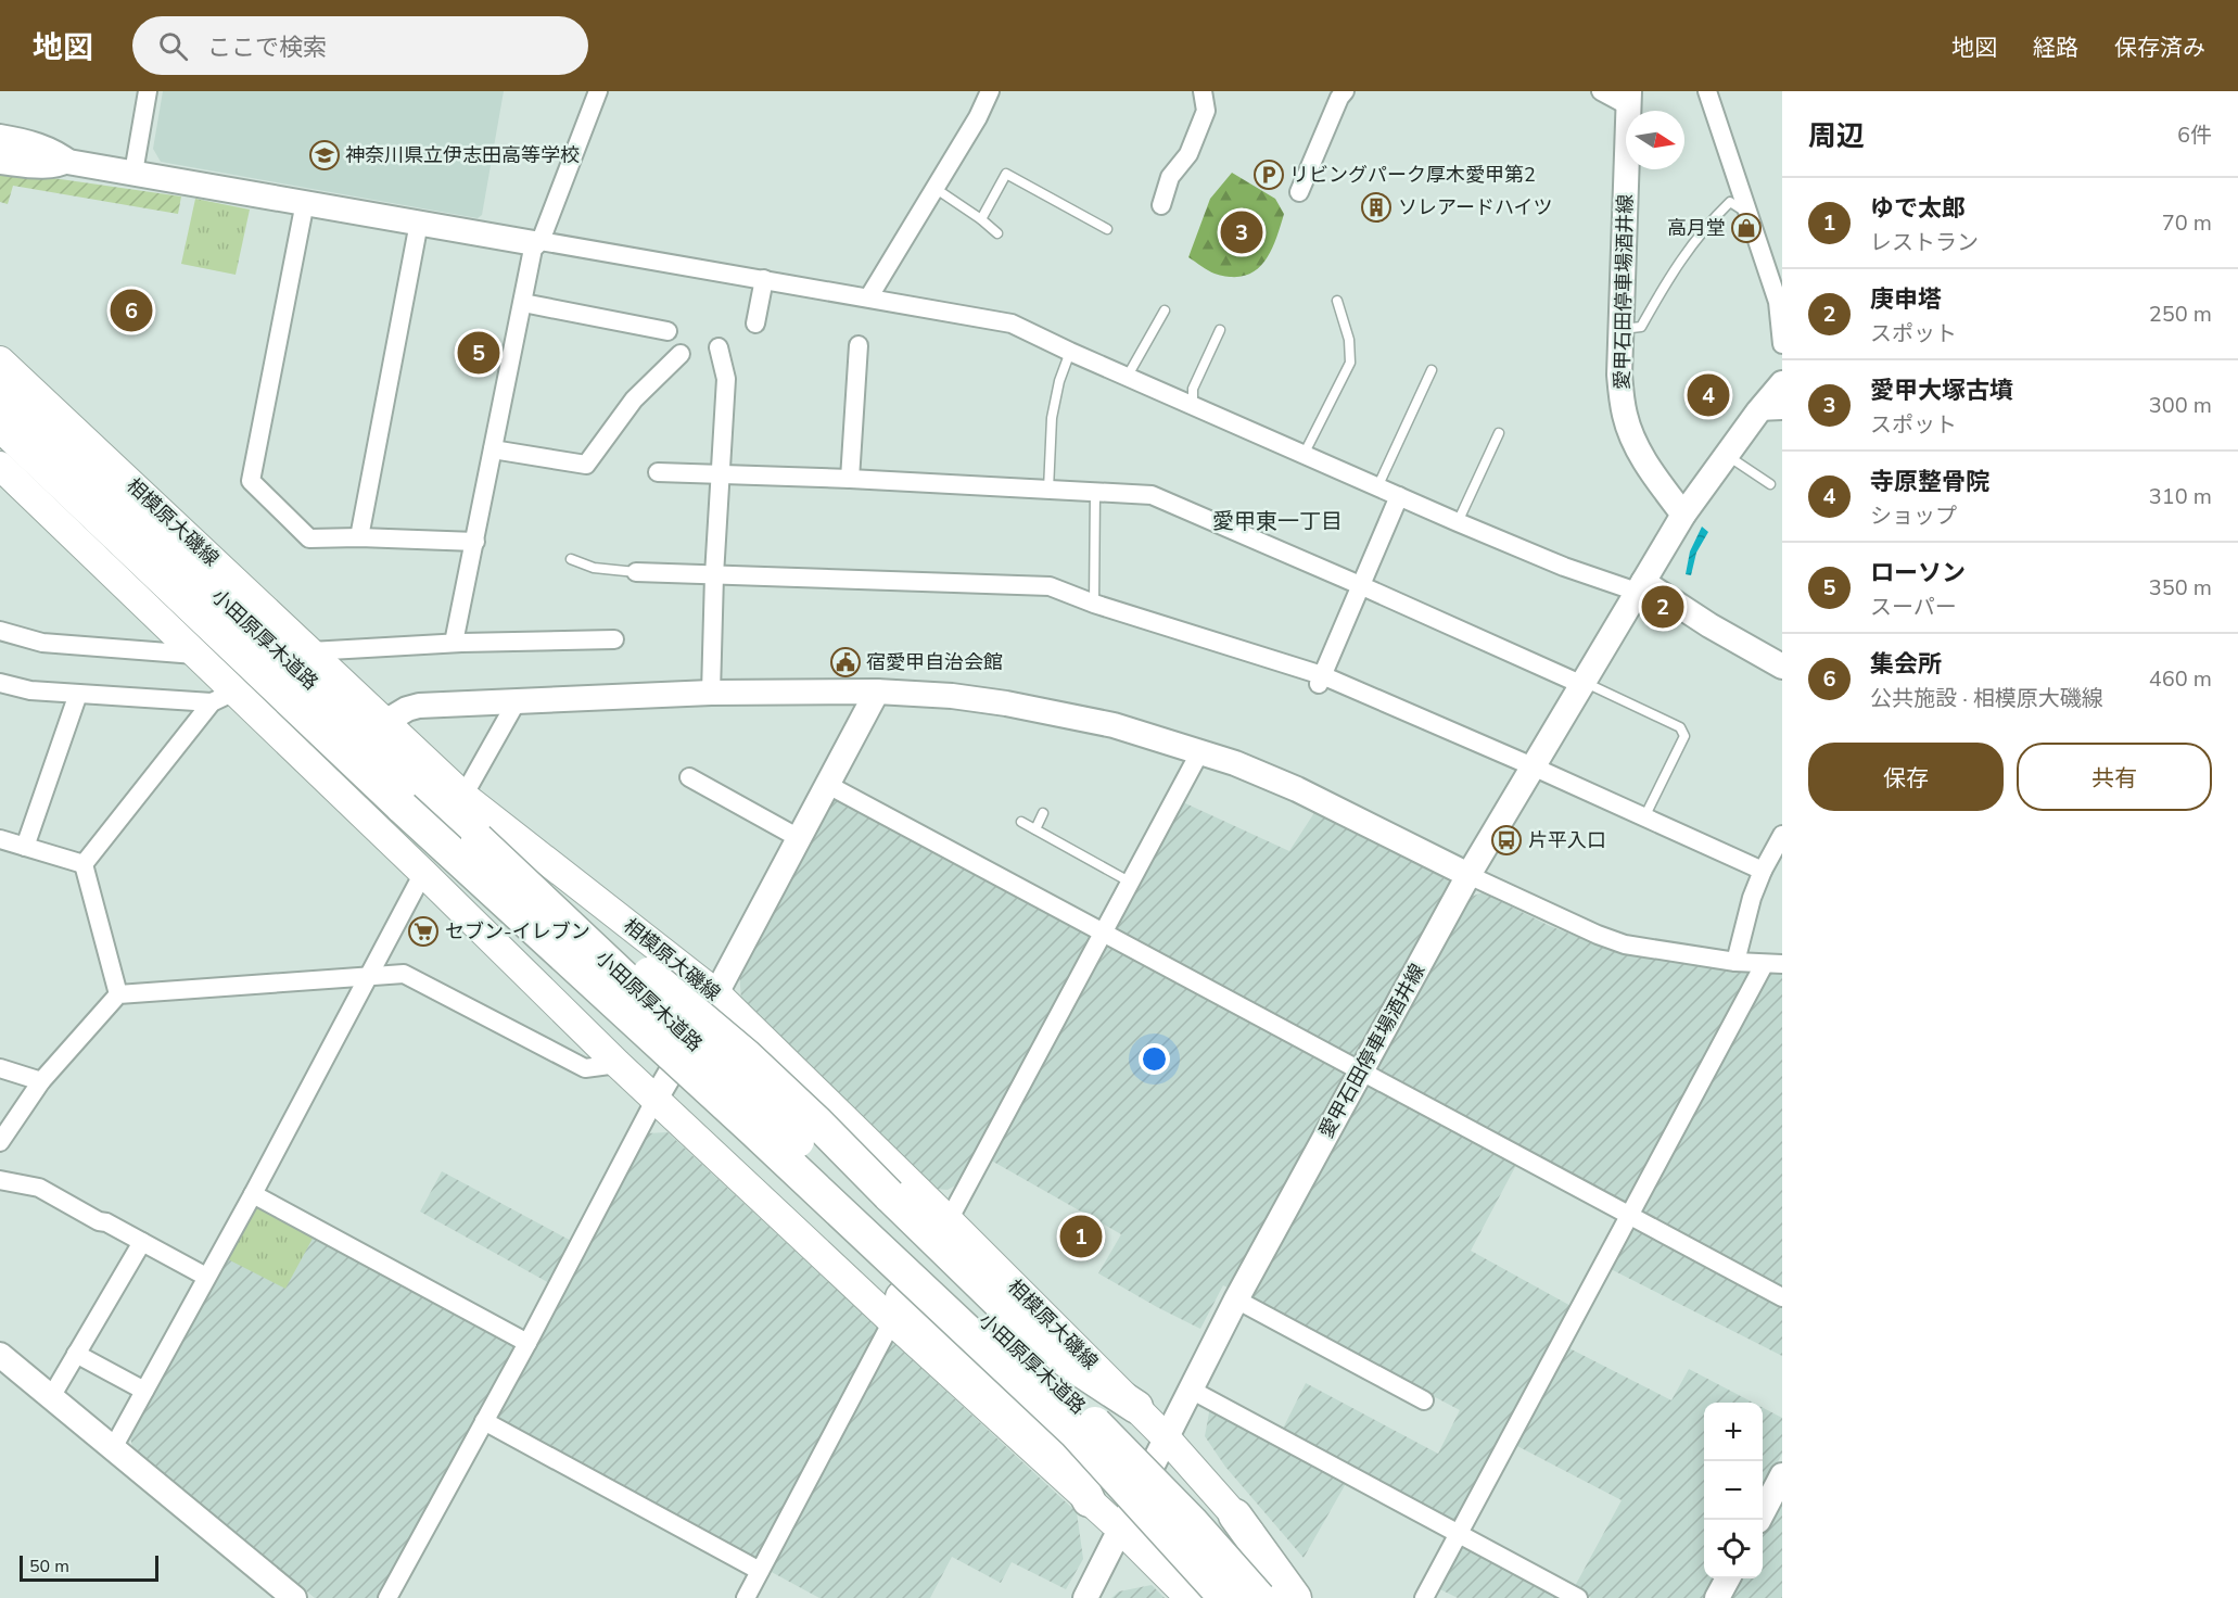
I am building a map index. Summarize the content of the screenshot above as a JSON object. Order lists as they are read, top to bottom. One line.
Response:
{"streets":{"highway":["小田原厚木道路"],"main road":["相模原大磯線"],"street":["愛甲石田停車場酒井線"]},"crossings":[["愛甲石田停車場酒井線","相模原大磯線"]],"districts":["愛甲東一丁目"],"places":{"school or university":["神奈川県立伊志田高等学校"],"parking":["リビングパーク厚木愛甲第2"],"building":["ソレアードハイツ"],"shop":["高月堂"],"public building":["宿愛甲自治会館"],"bus stop":["片平入口"],"supermarket":["セブン-イレブン"]},"scale_bar":"50 m","north":"right","page":{"header":"地図","search":"ここで検索","nav":["地図","経路","保存済み"],"heading":["周辺","6件"],"list":[{"mark":"1","name":"ゆで太郎","note":"レストラン","value":"70 m"},{"mark":"2","name":"庚申塔","note":"スポット","value":"250 m"},{"mark":"3","name":"愛甲大塚古墳","note":"スポット","value":"300 m"},{"mark":"4","name":"寺原整骨院","note":"ショップ","value":"310 m"},{"mark":"5","name":"ローソン","note":"スーパー","value":"350 m"},{"mark":"6","name":"集会所","note":"公共施設 · 相模原大磯線","value":"460 m"}],"pins":["3","6","5","4","2","1"],"buttons":["保存","共有"],"map_buttons":["+","−"],"scale":"50 m"}}
